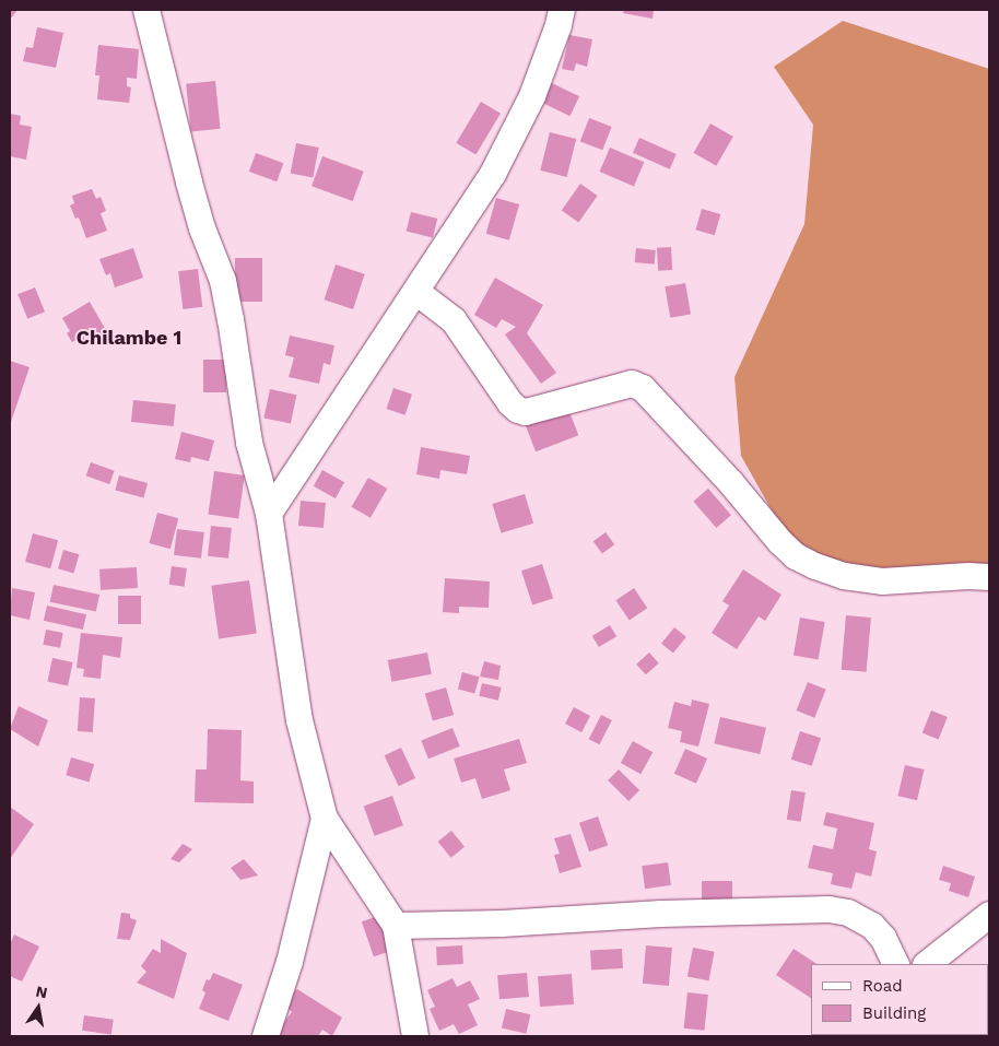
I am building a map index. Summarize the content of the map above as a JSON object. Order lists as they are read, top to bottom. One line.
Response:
{"districts":["Chilambe 1"],"legend":["Road","Building"],"north":"top"}
